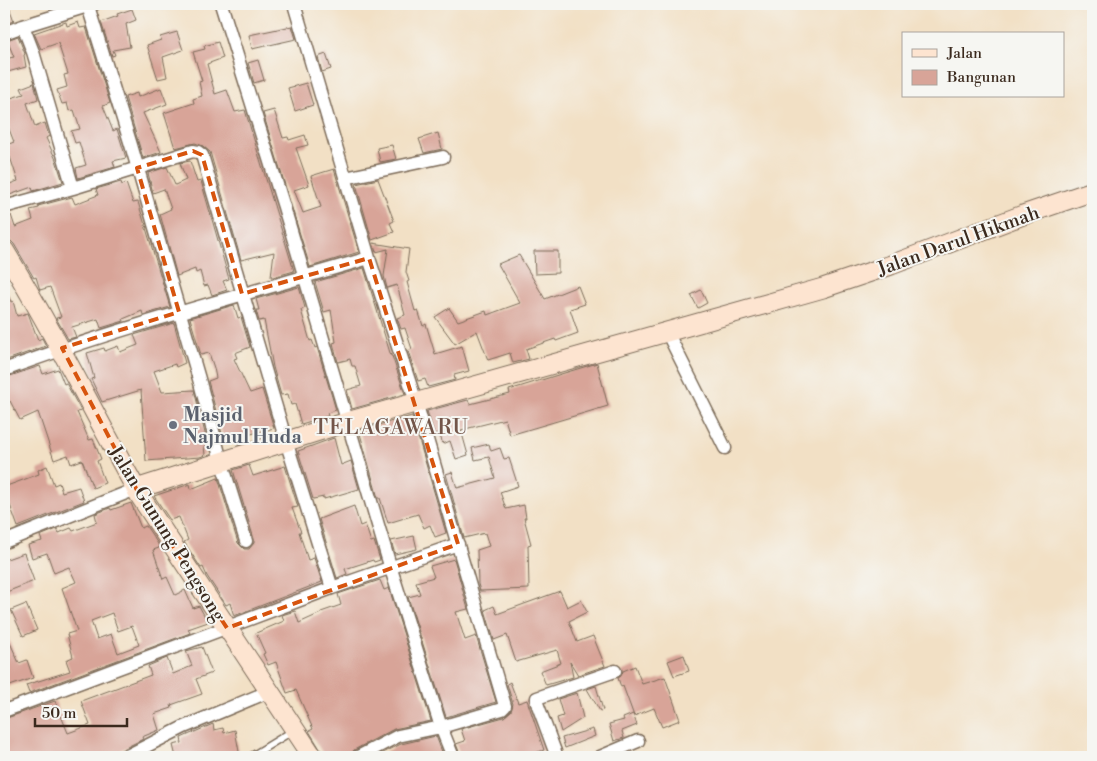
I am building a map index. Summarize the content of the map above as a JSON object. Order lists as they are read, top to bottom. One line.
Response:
{"streets":{"street":["Jalan Darul Hikmah","Jalan Gunung Pengsong"]},"crossings":[["Jalan Darul Hikmah","Jalan Gunung Pengsong"]],"districts":["TELAGAWARU"],"places":["Masjid Najmul Huda"],"legend":["Jalan","Bangunan"],"scale_bar":"50 m"}
